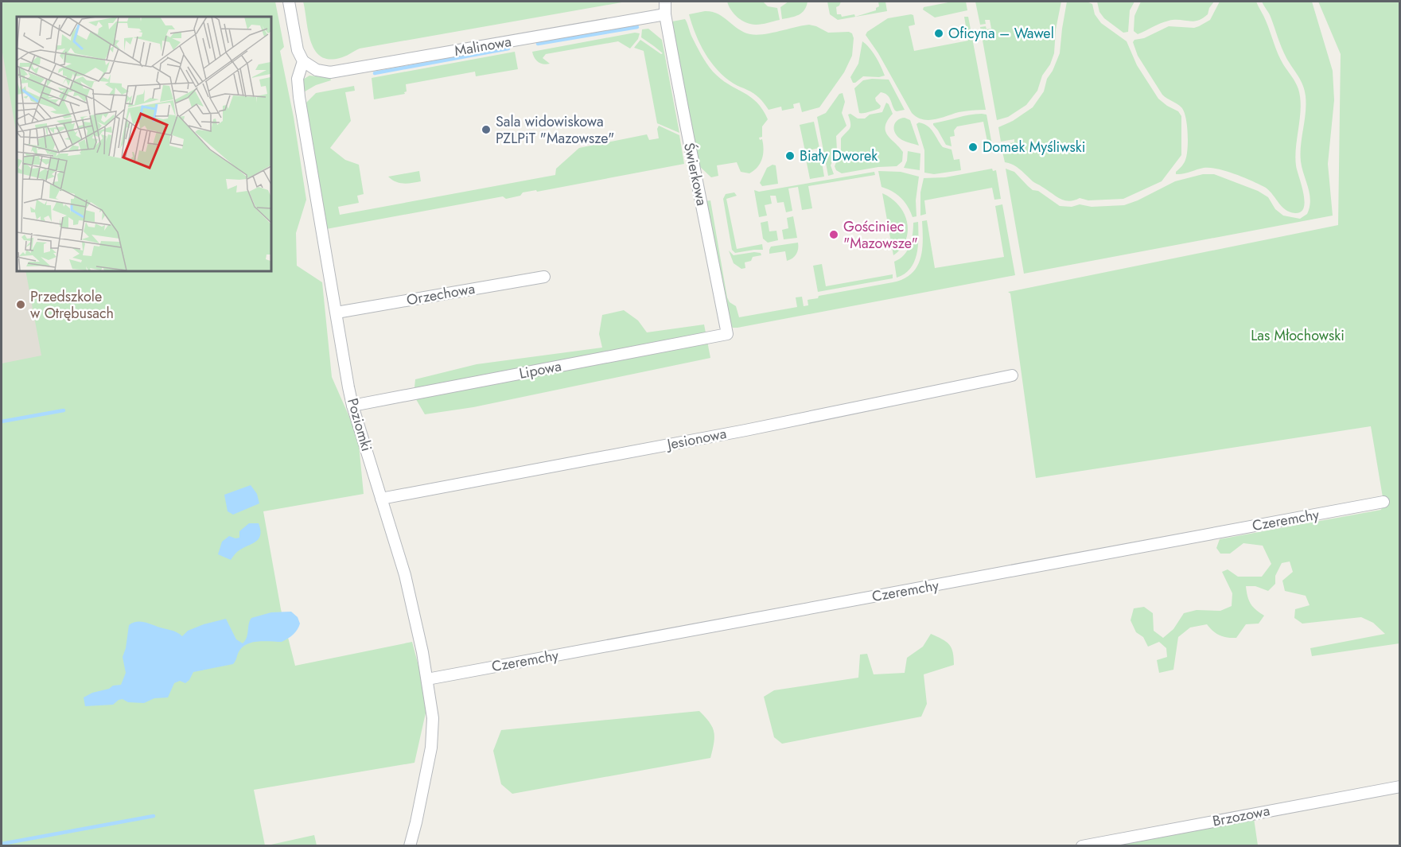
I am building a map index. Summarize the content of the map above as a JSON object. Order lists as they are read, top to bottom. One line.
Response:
{"streets":{"street":["Malinowa","Świerkowa","Orzechowa","Lipowa","Poziomki","Jesionowa","Czeremchy","Brzozowa"]},"crossings":[["Malinowa","Świerkowa"],["Malinowa","Poziomki"],["Świerkowa","Lipowa"],["Orzechowa","Poziomki"],["Lipowa","Poziomki"],["Poziomki","Jesionowa"],["Poziomki","Czeremchy"]],"parks":["Las Młochowski"],"places":["Oficyna – Wawel","Sala widowiskowa PZLPiT \"Mazowsze\"","Domek Myśliwski","Biały Dworek","Gościniec \"Mazowsze\"","Przedszkole w Otrębusach"]}
